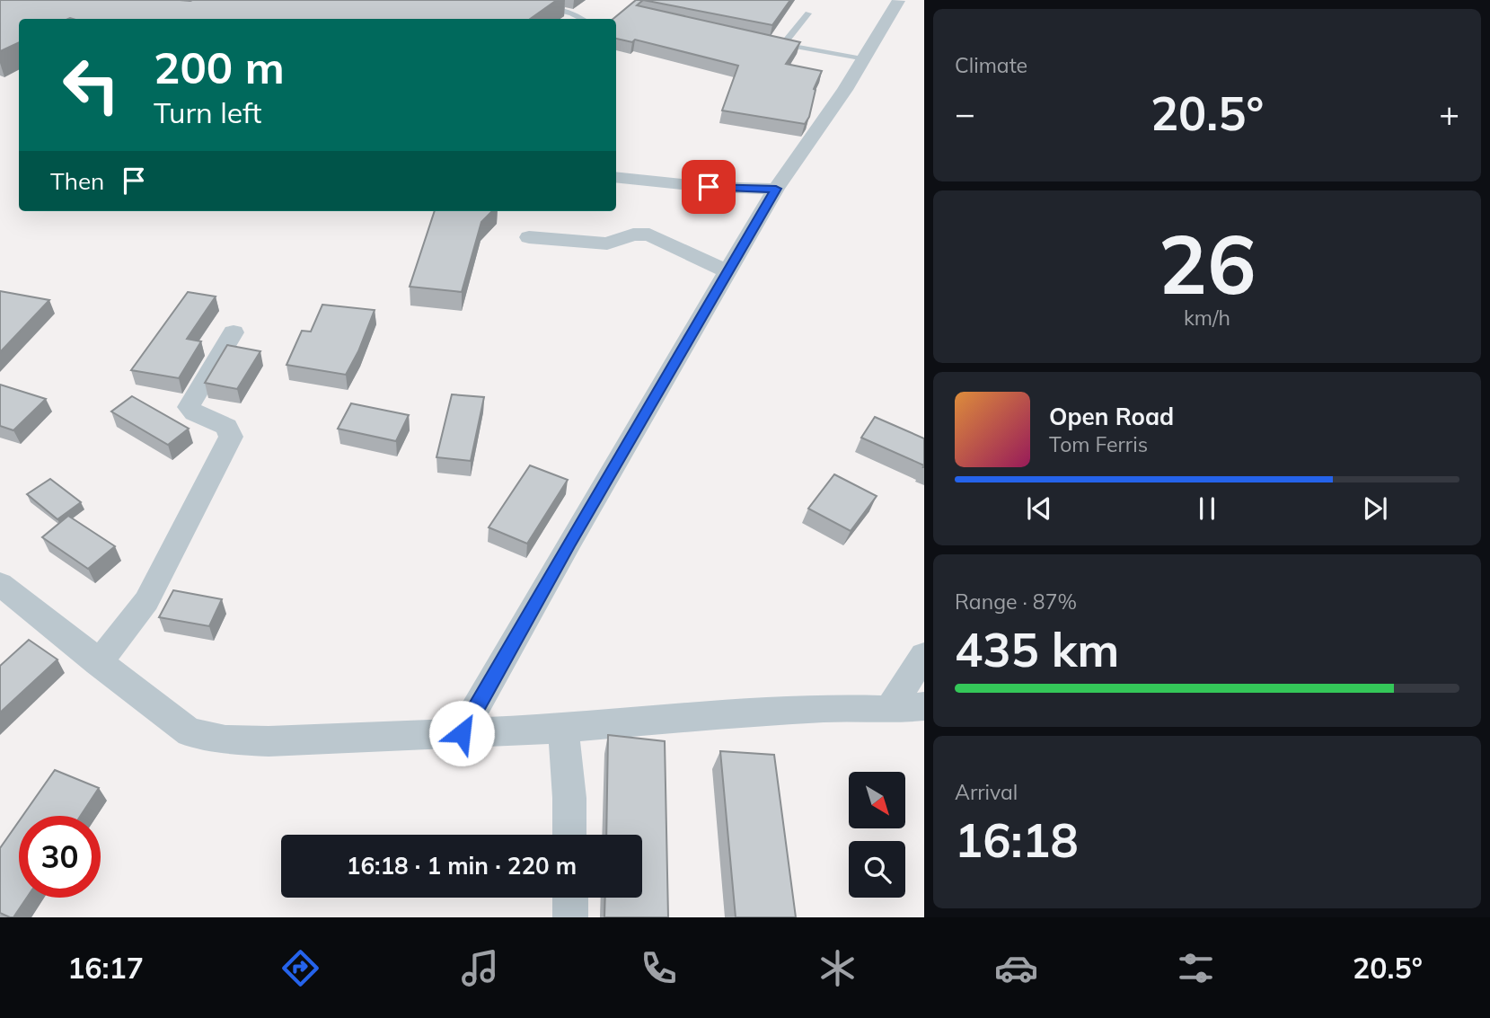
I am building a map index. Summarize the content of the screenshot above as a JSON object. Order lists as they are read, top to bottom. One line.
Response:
{"north":"bottom right","page":{"tile":["Climate",["26","km/h"],["Range · 87%","435 km"],["Arrival","16:18"]],"turn":["200 m","Turn left"],"heat":["−","20.5°","+"],"then":"Then","song":["Open Road","Tom Ferris"],"limit":"30","trip":"16:18 · 1 min · 220 m","tabs":["16:17","20.5°"]}}
